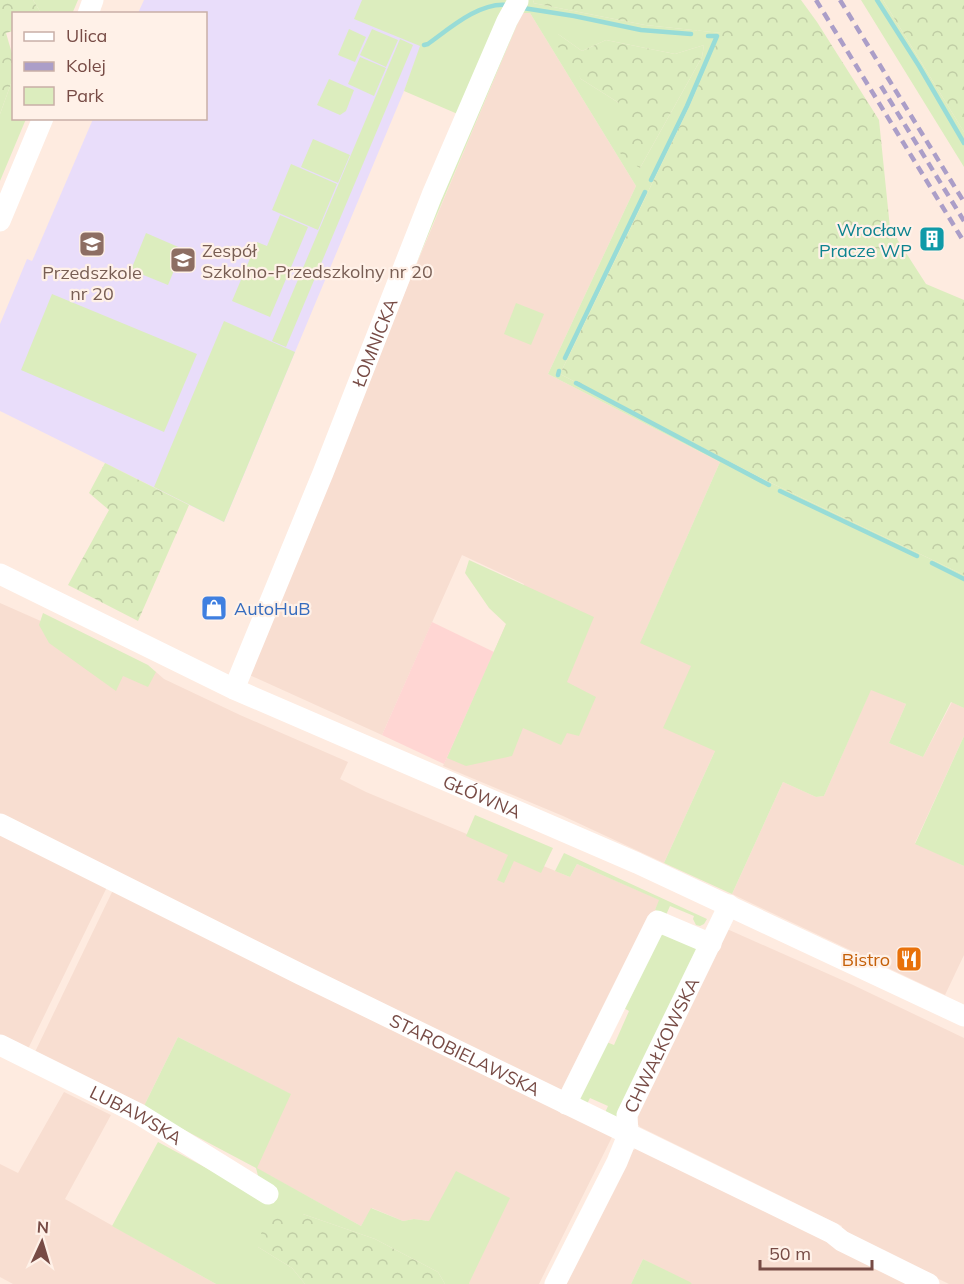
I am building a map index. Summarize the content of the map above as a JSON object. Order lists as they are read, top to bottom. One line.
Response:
{"streets":{"street":["ŁOMNICKA","GŁÓWNA","CHWAŁKOWSKA","STAROBIELAWSKA","LUBAWSKA"]},"crossings":[["ŁOMNICKA","GŁÓWNA"],["GŁÓWNA","CHWAŁKOWSKA"],["CHWAŁKOWSKA","STAROBIELAWSKA"]],"places":{"building":["Wrocław Pracze WP"],"school or university":["Przedszkole nr 20","Zespół Szkolno-Przedszkolny nr 20"],"shop":["AutoHuB"],"restaurant":["Bistro"]},"legend":["Ulica","Kolej","Park"],"scale_bar":"50 m","north":"top"}
